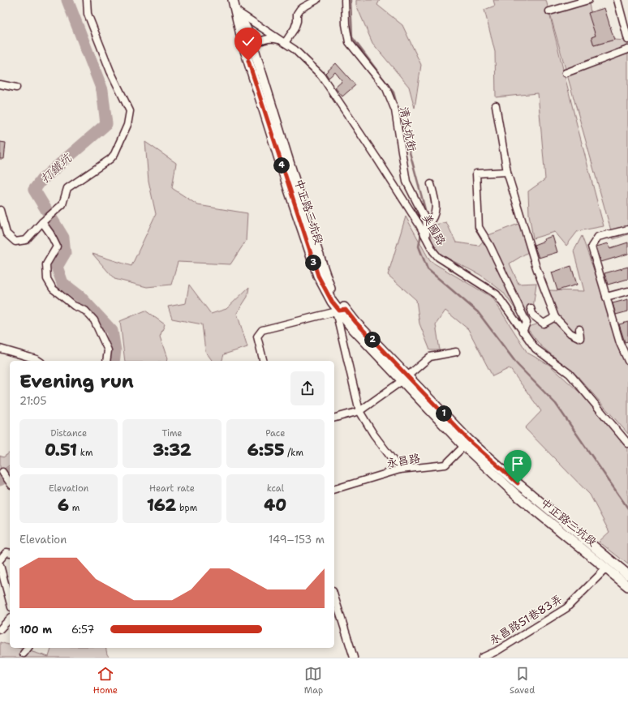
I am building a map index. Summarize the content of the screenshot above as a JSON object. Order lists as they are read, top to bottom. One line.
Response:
{"streets":{"main road":["中正路三坑段"],"street":["清水坑街","美國路","永昌路","永昌路51巷83弄"]},"crossings":[["清水坑街","美國路"],["中正路三坑段","美國路"],["中正路三坑段","永昌路"],["中正路三坑段","永昌路51巷83弄"]],"water":["打鐵坑"],"page":{"pins":["4","3","2","1"],"heading":["Evening run","21:05"],"stats":[["Distance","0.51 km"],["Time","3:32"],["Pace","6:55 /km"],["Elevation","6 m"],["Heart rate","162 bpm"],["kcal","40"]],"chart":["Elevation","149–153 m"],"list":[{"name":"100 m","note":"6:57"}],"tabs":["Home","Map","Saved"]}}
